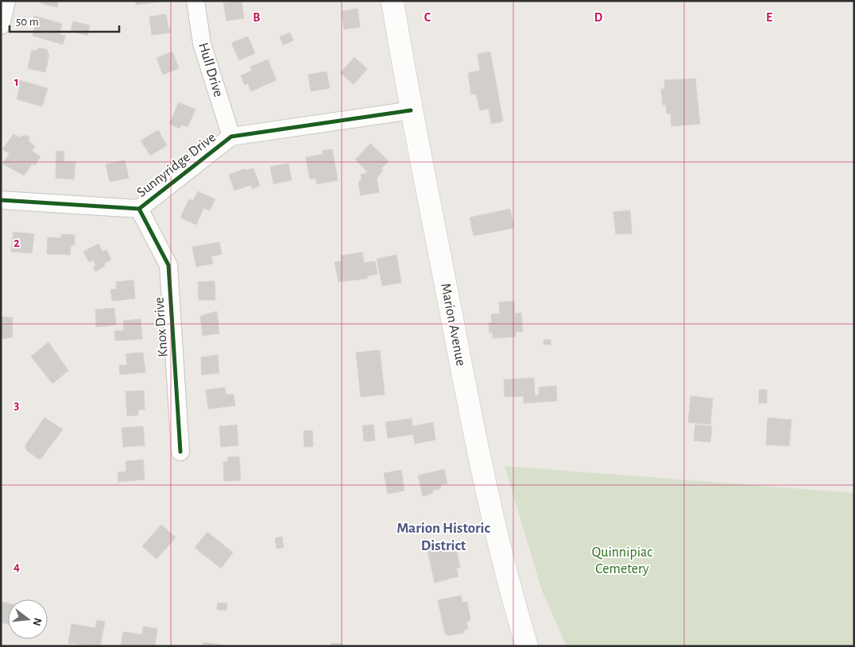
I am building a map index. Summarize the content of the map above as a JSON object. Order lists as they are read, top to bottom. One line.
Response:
{"streets":{"main road":["Marion Avenue"],"street":["Hull Drive","Sunnyridge Drive","Knox Drive"]},"crossings":[["Hull Drive","Sunnyridge Drive"],["Sunnyridge Drive","Marion Avenue"],["Sunnyridge Drive","Knox Drive"]],"districts":["Marion Historic District"],"parks":["Quinnipiac Cemetery"],"scale_bar":"50 m","north":"right","grid":{"columns":["B","C","D","E"],"rows":["1","2","3","4"]}}
